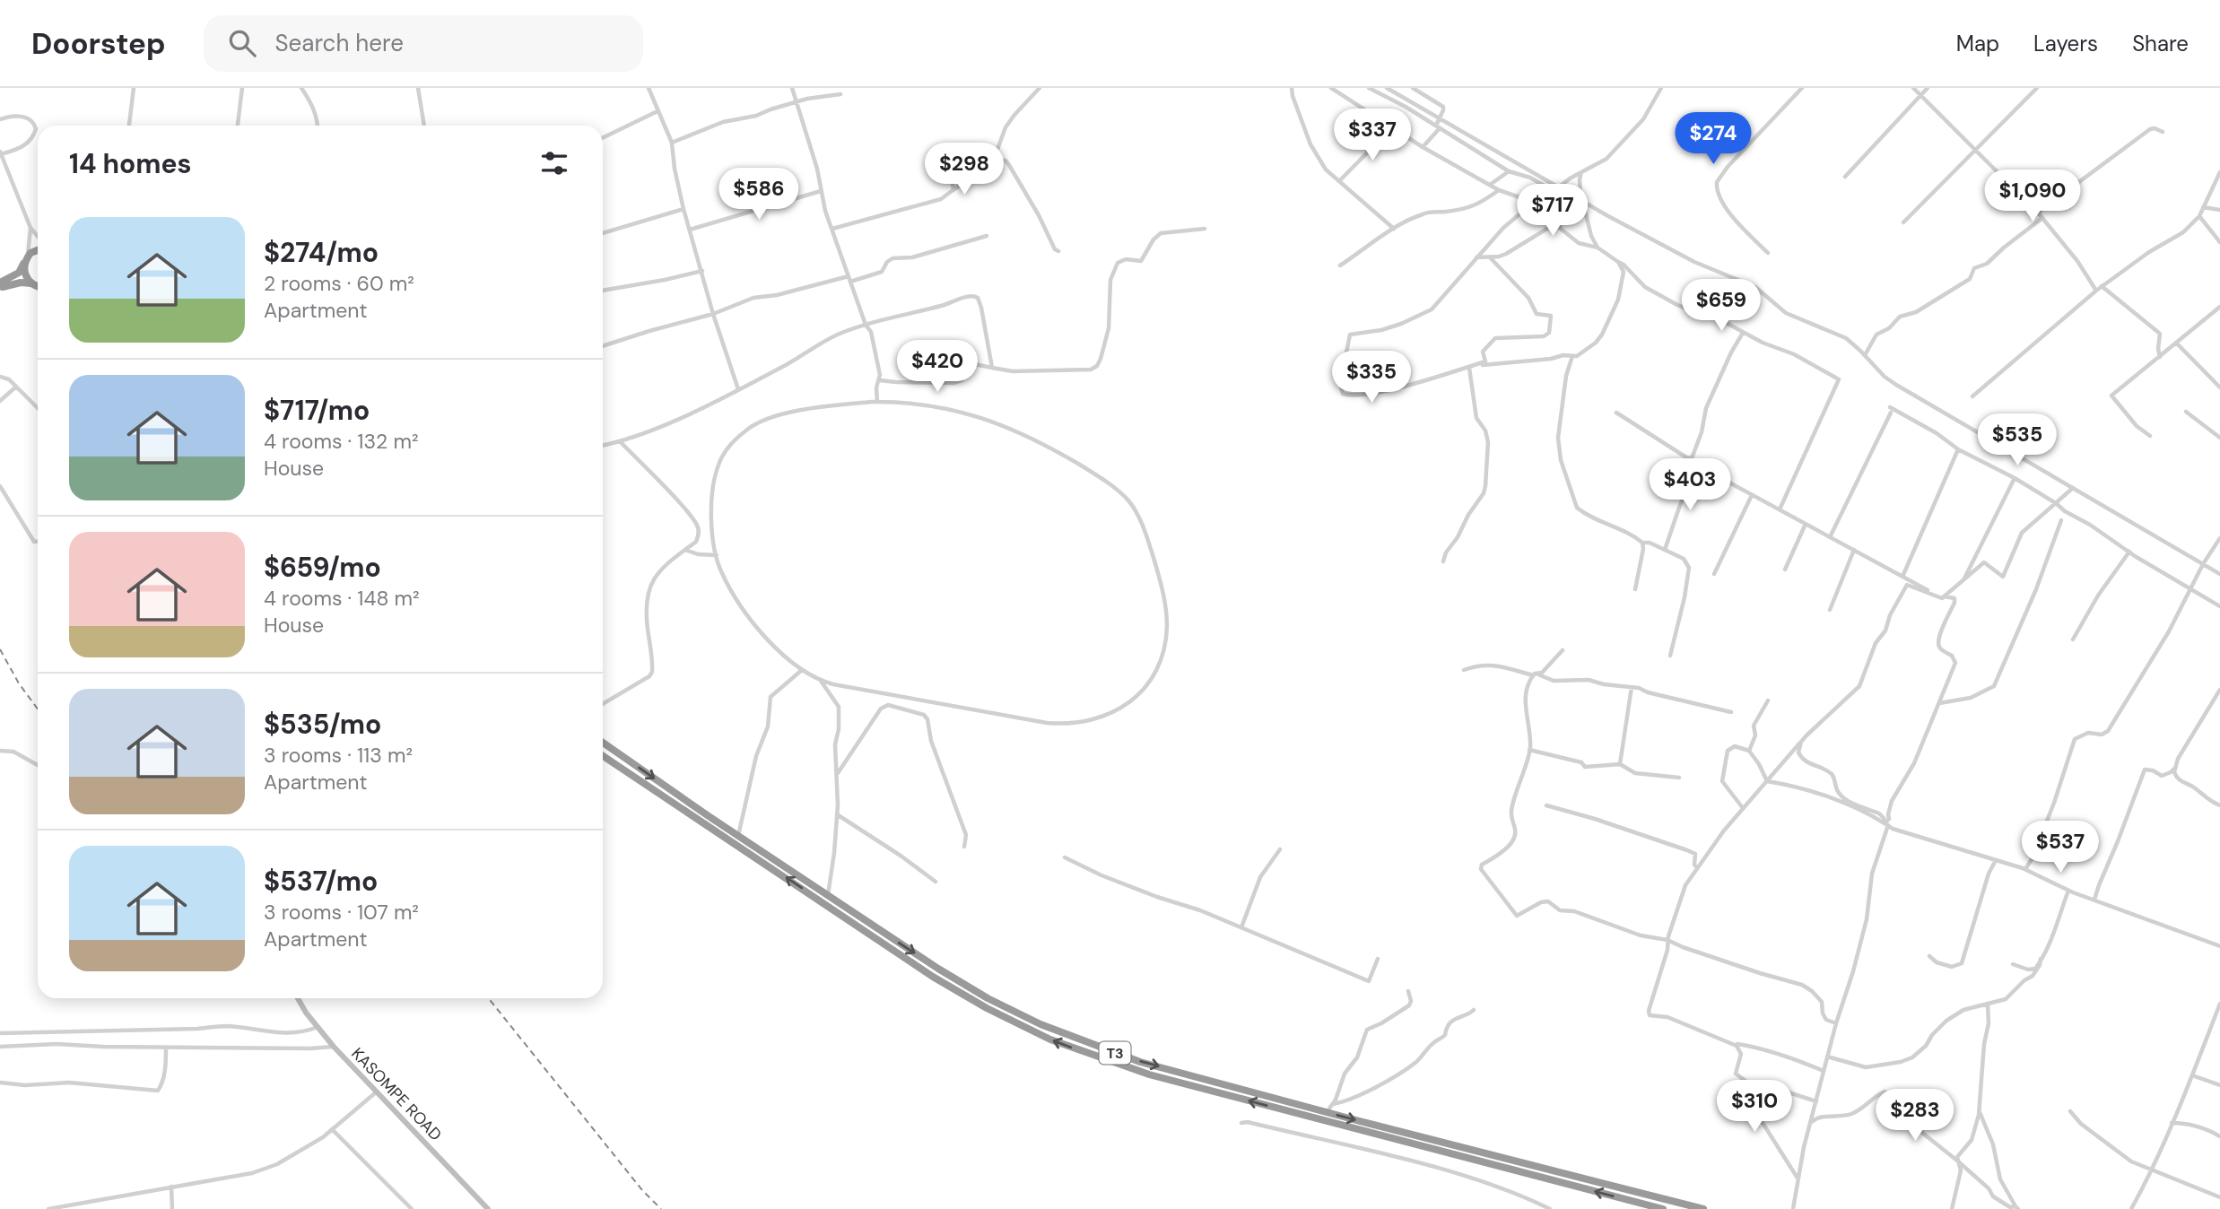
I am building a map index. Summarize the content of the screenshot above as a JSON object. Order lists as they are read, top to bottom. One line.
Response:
{"streets":{"highway":["T3"],"street":["KASOMPE ROAD"]},"page":{"header":"Doorstep","search":"Search here","nav":["Map","Layers","Share"],"price":["$337","$274","$298","$586","$1,090","$717","$659","$420","$335","$535","$403","$537","$310","$283"],"heading":"14 homes","list":[{"name":"$274/mo","note":"2 rooms · 60 m² · Apartment"},{"name":"$717/mo","note":"4 rooms · 132 m² · House"},{"name":"$659/mo","note":"4 rooms · 148 m² · House"},{"name":"$535/mo","note":"3 rooms · 113 m² · Apartment"},{"name":"$537/mo","note":"3 rooms · 107 m² · Apartment"}]}}
